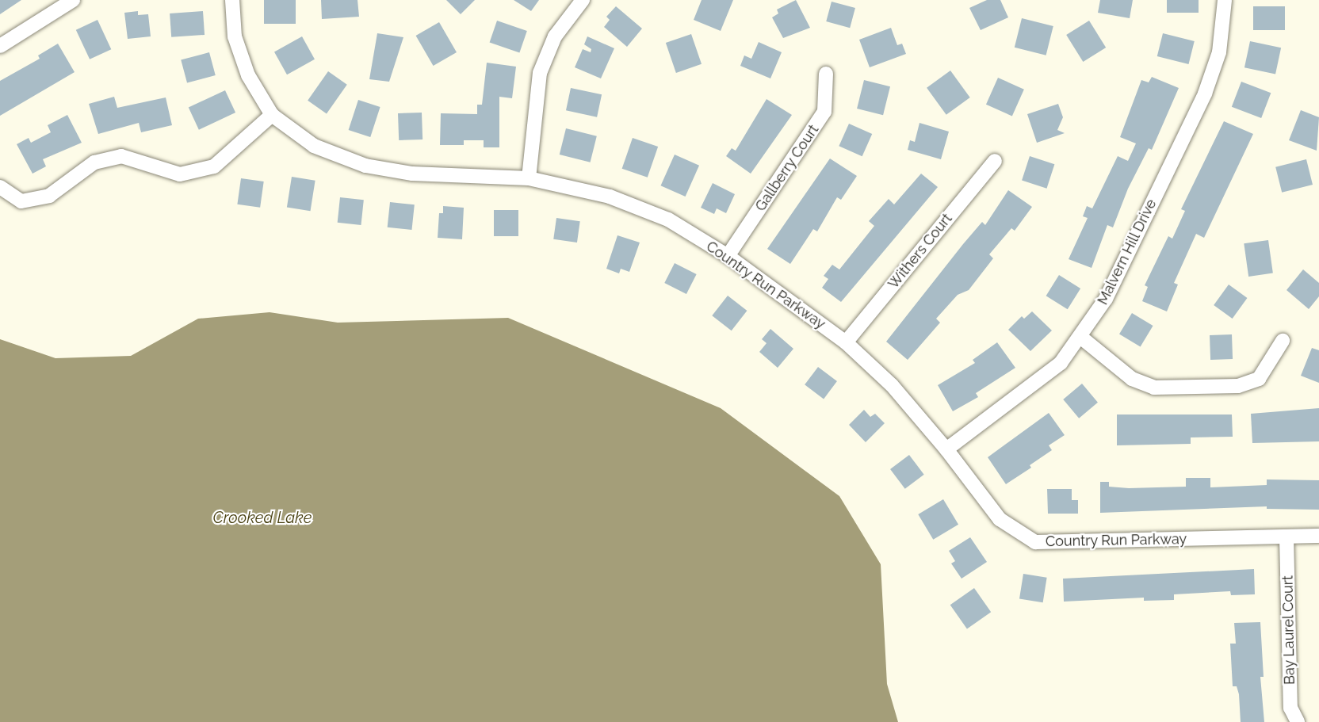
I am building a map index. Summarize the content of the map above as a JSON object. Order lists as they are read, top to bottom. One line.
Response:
{"streets":{"street":["Gallberry Court","Withers Court","Malvern Hill Drive","Country Run Parkway","Bay Laurel Court"]},"crossings":[["Gallberry Court","Country Run Parkway"],["Withers Court","Country Run Parkway"],["Malvern Hill Drive","Country Run Parkway"],["Country Run Parkway","Bay Laurel Court"]],"water":["Crooked Lake"]}
